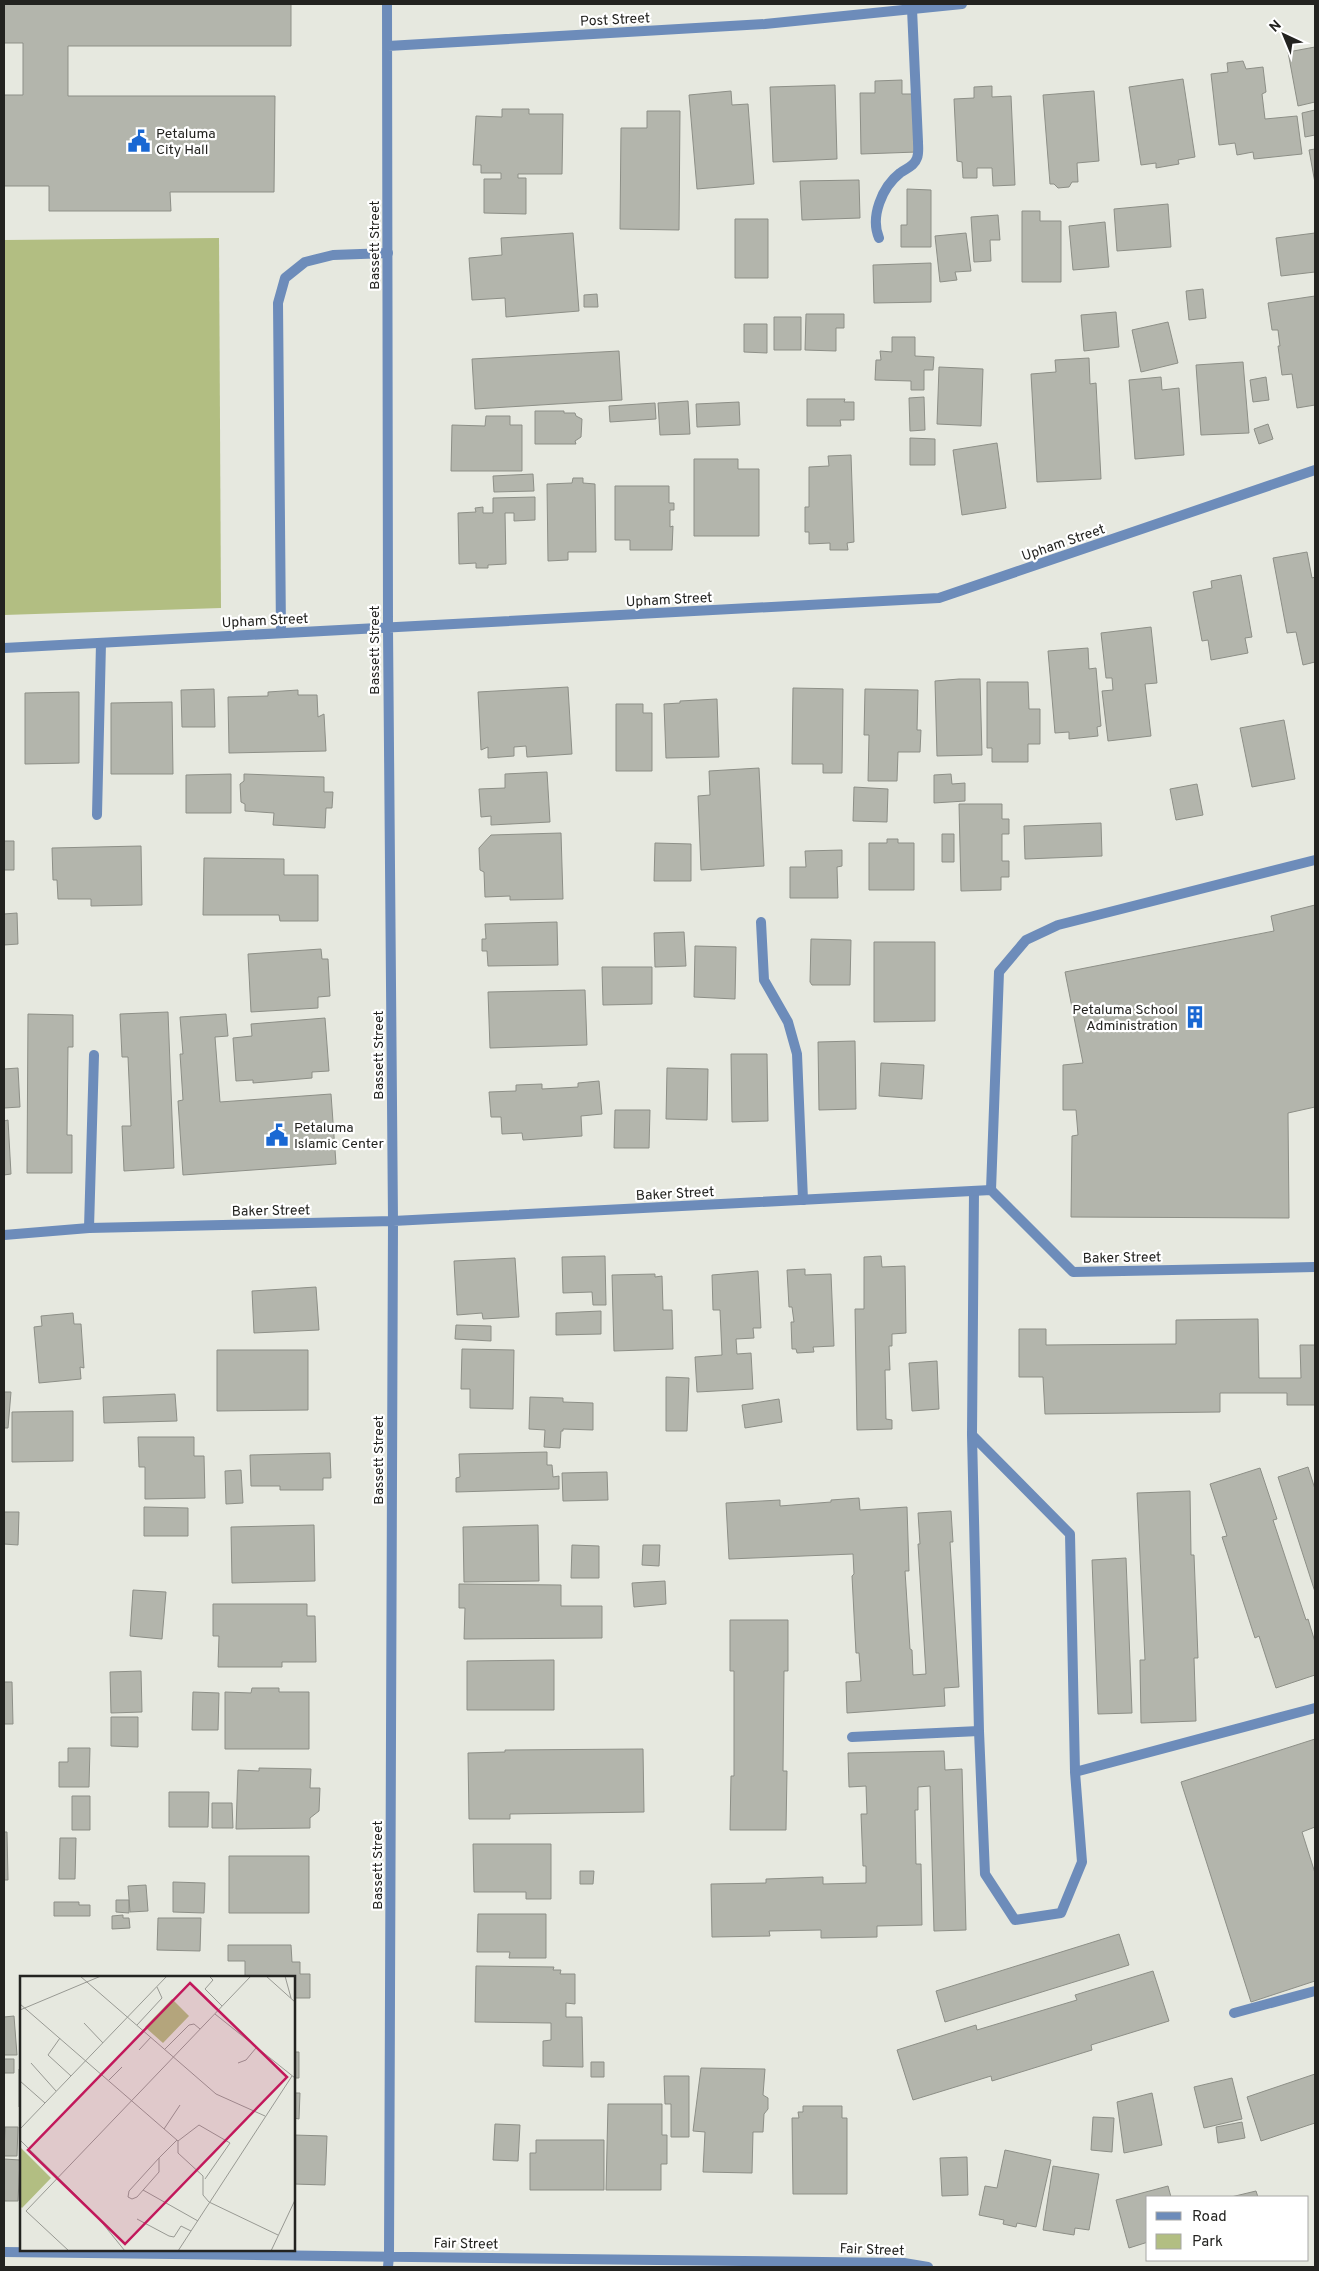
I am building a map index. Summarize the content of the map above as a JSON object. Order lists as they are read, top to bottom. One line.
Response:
{"streets":{"street":["Post Street","Bassett Street","Upham Street","Baker Street","Fair Street"]},"crossings":[["Post Street","Bassett Street"],["Bassett Street","Upham Street"],["Bassett Street","Baker Street"],["Bassett Street","Fair Street"]],"places":{"public building":["Petaluma City Hall","Petaluma Islamic Center"],"building":["Petaluma School Administration"]},"legend":["Road","Park"],"north":"top left"}
